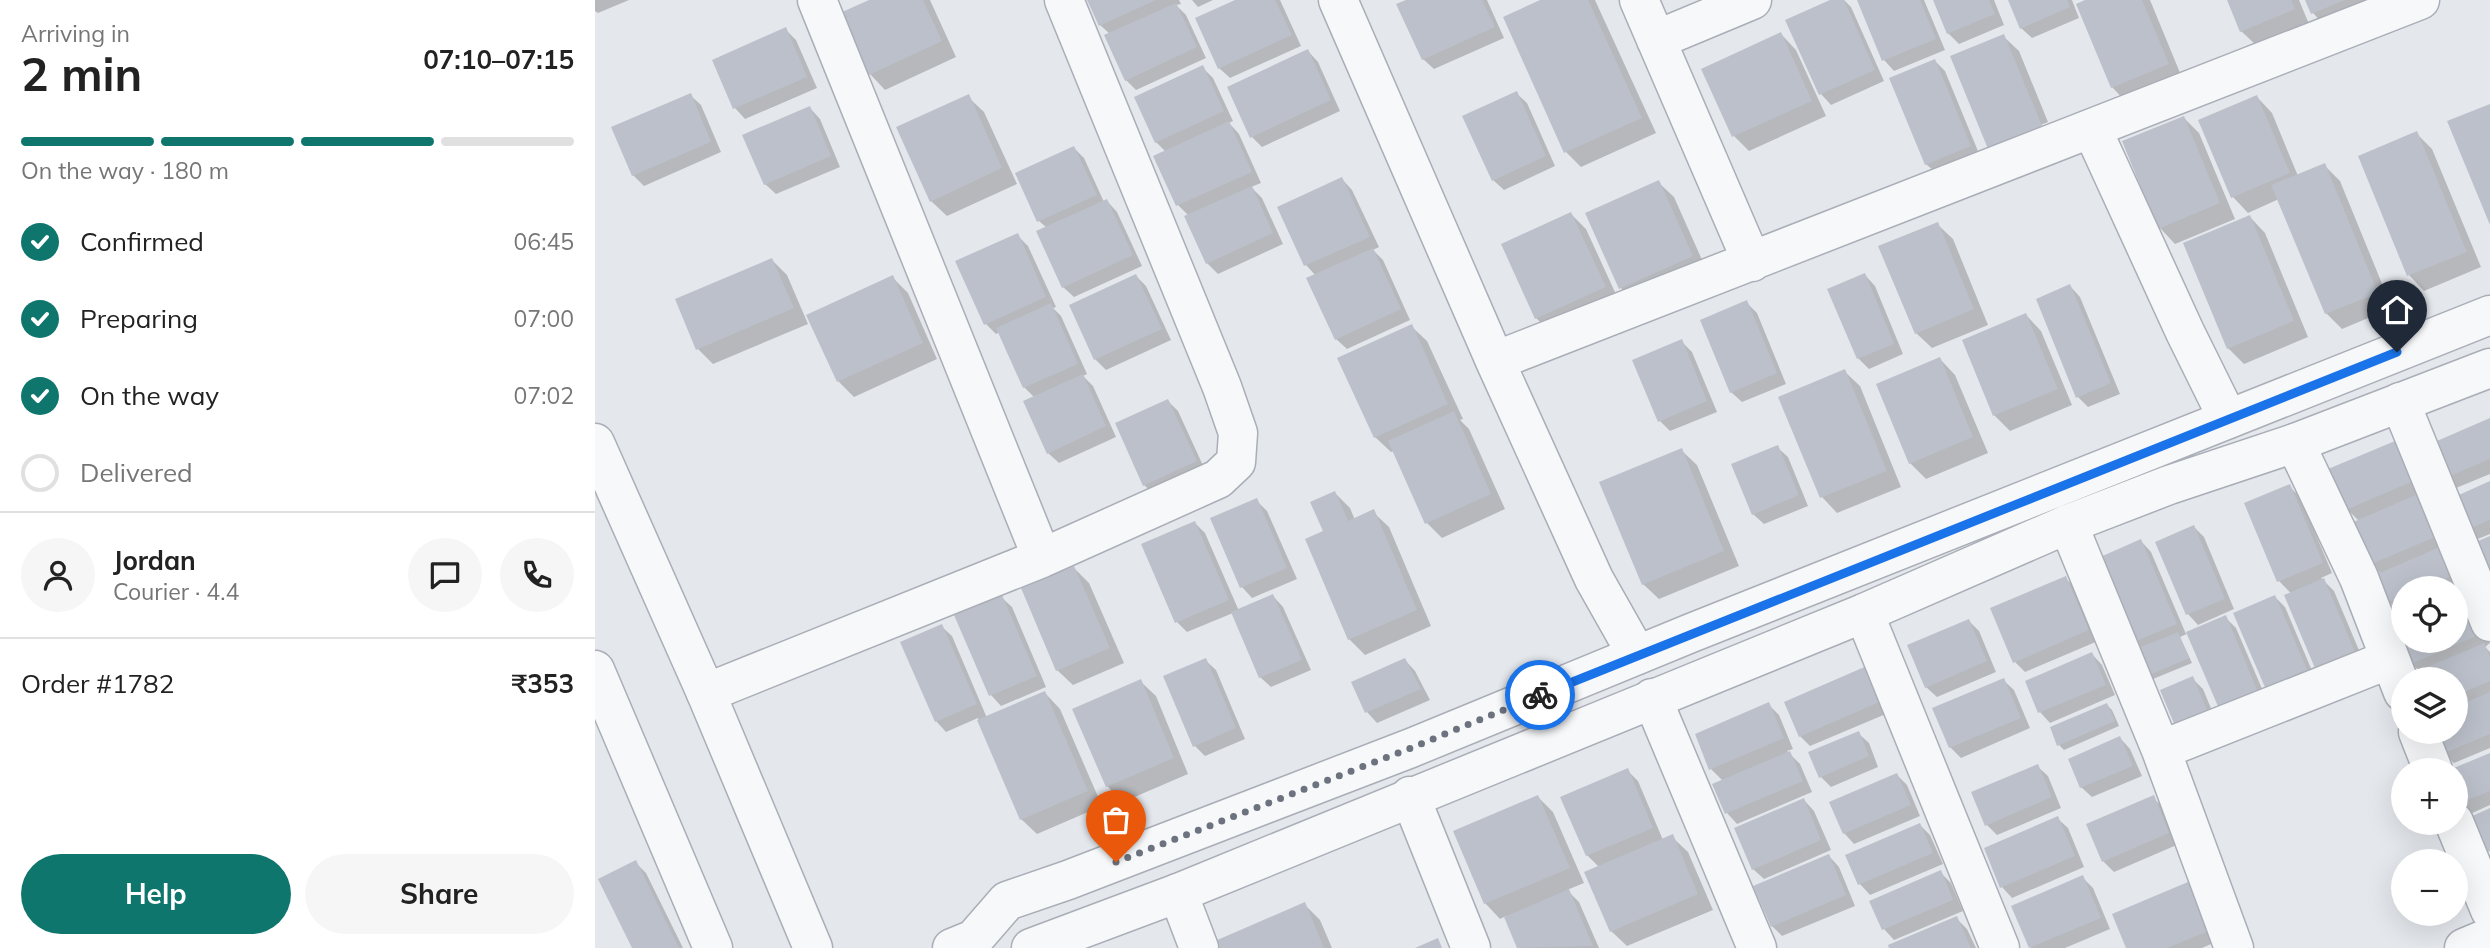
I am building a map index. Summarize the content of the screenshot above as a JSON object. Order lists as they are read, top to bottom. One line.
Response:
{"page":{"heading":["2 min","Arriving in","07:10–07:15"],"panel":["Jordan","Courier · 4.4","Order #1782","₹353"],"bar":"On the way · 180 m","list":[["Confirmed","06:45"],["Preparing","07:00"],["On the way","07:02"],"Delivered"],"map_buttons":["+","−"],"buttons":["Help","Share"]}}
